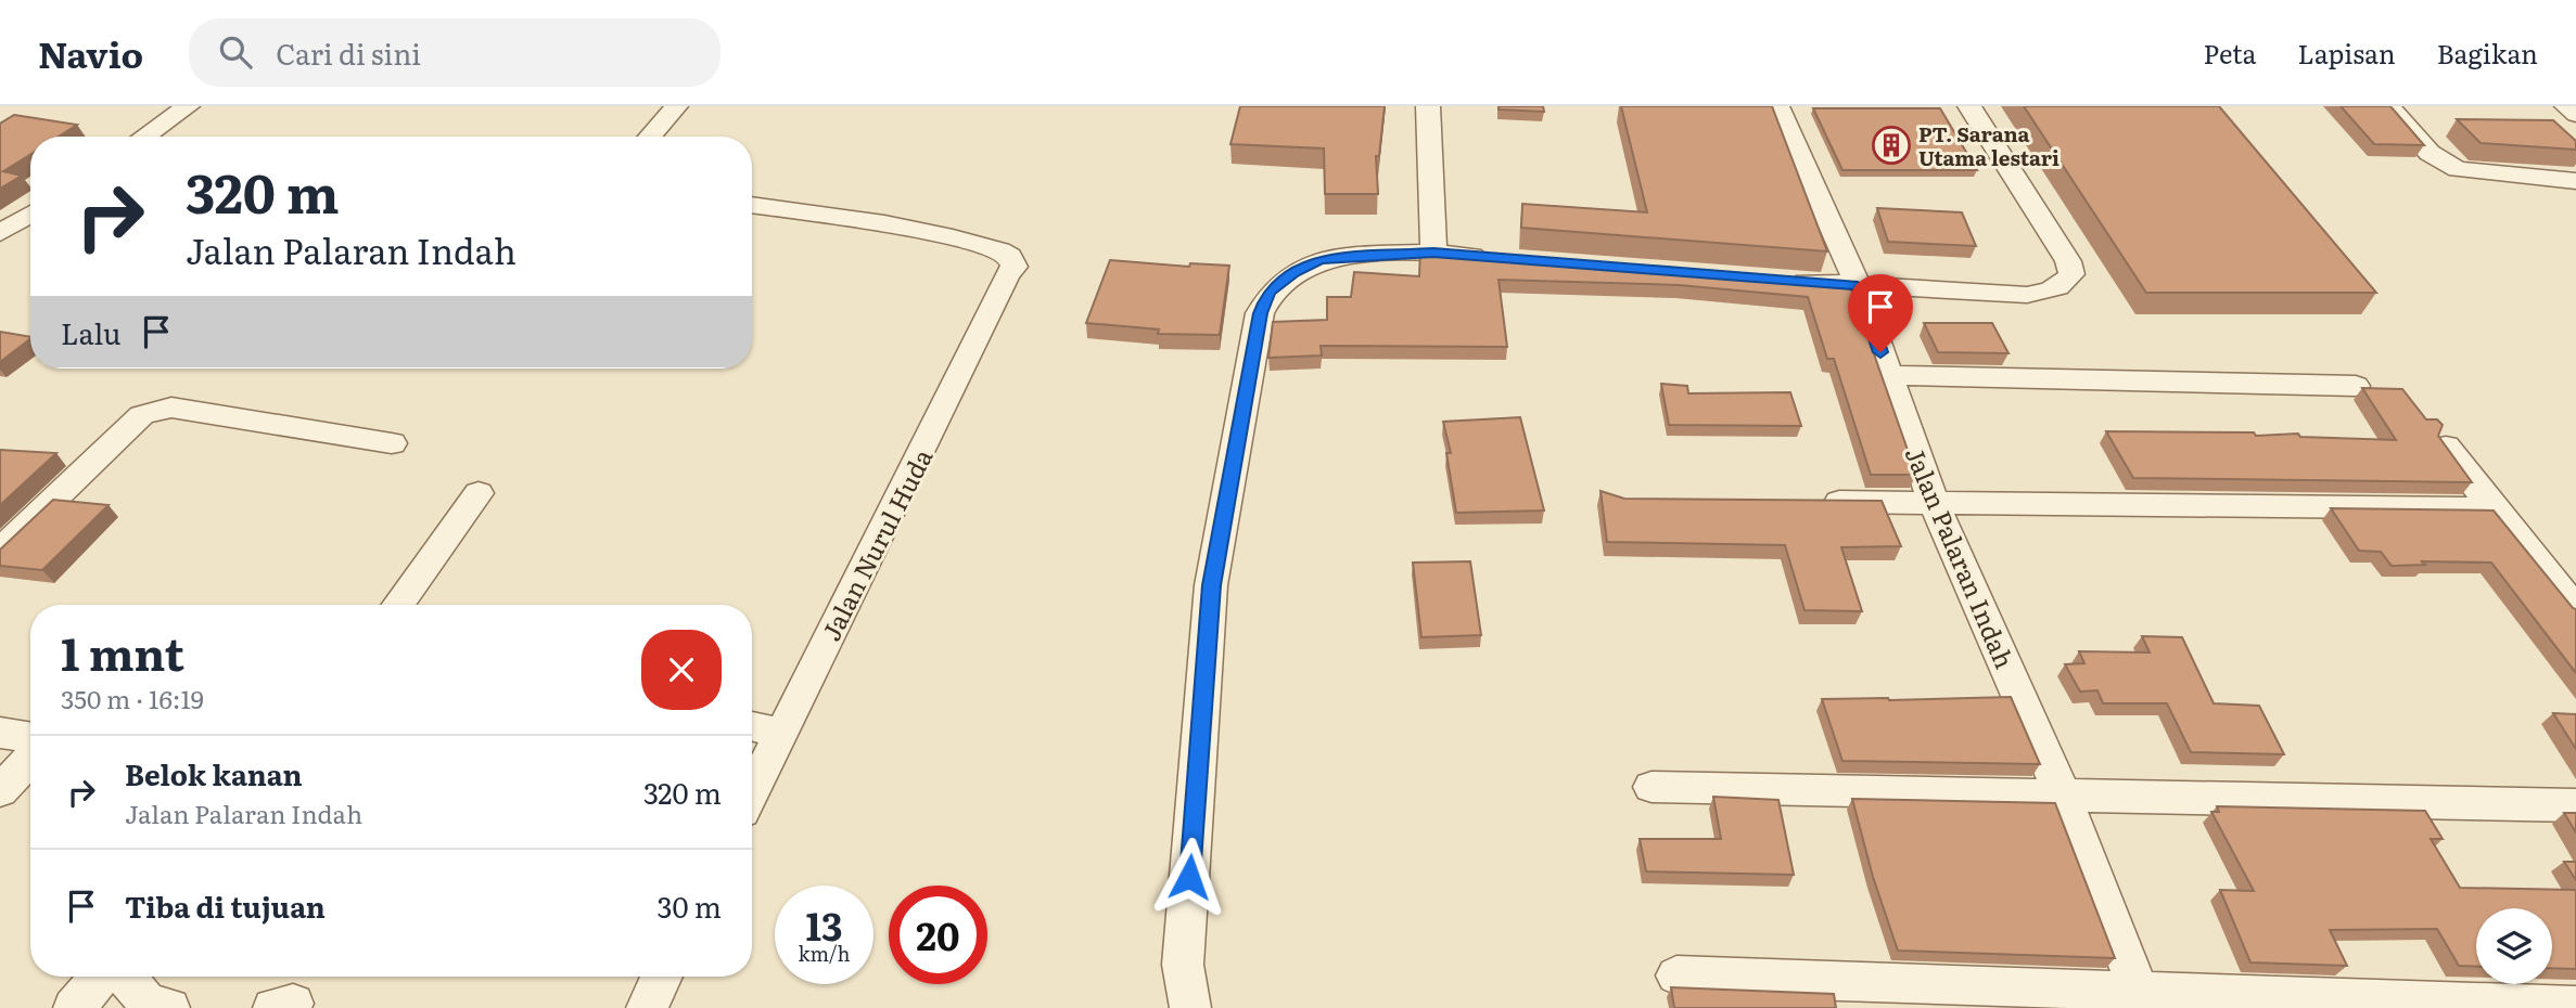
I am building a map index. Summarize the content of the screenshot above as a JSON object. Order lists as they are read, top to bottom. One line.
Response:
{"streets":{"street":["Jalan Nurul Huda","Jalan Palaran Indah"]},"places":{"building":["PT. Sarana Utama lestari"]},"page":{"header":"Navio","search":"Cari di sini","nav":["Peta","Lapisan","Bagikan"],"turn":["320 m","Jalan Palaran Indah"],"then":"Lalu","heading":["1 mnt","350 m · 16:19"],"list":[{"name":"Belok kanan","note":"Jalan Palaran Indah","value":"320 m"},{"name":"Tiba di tujuan","value":"30 m"}],"speed":"13 km/h","limit":"20"}}
